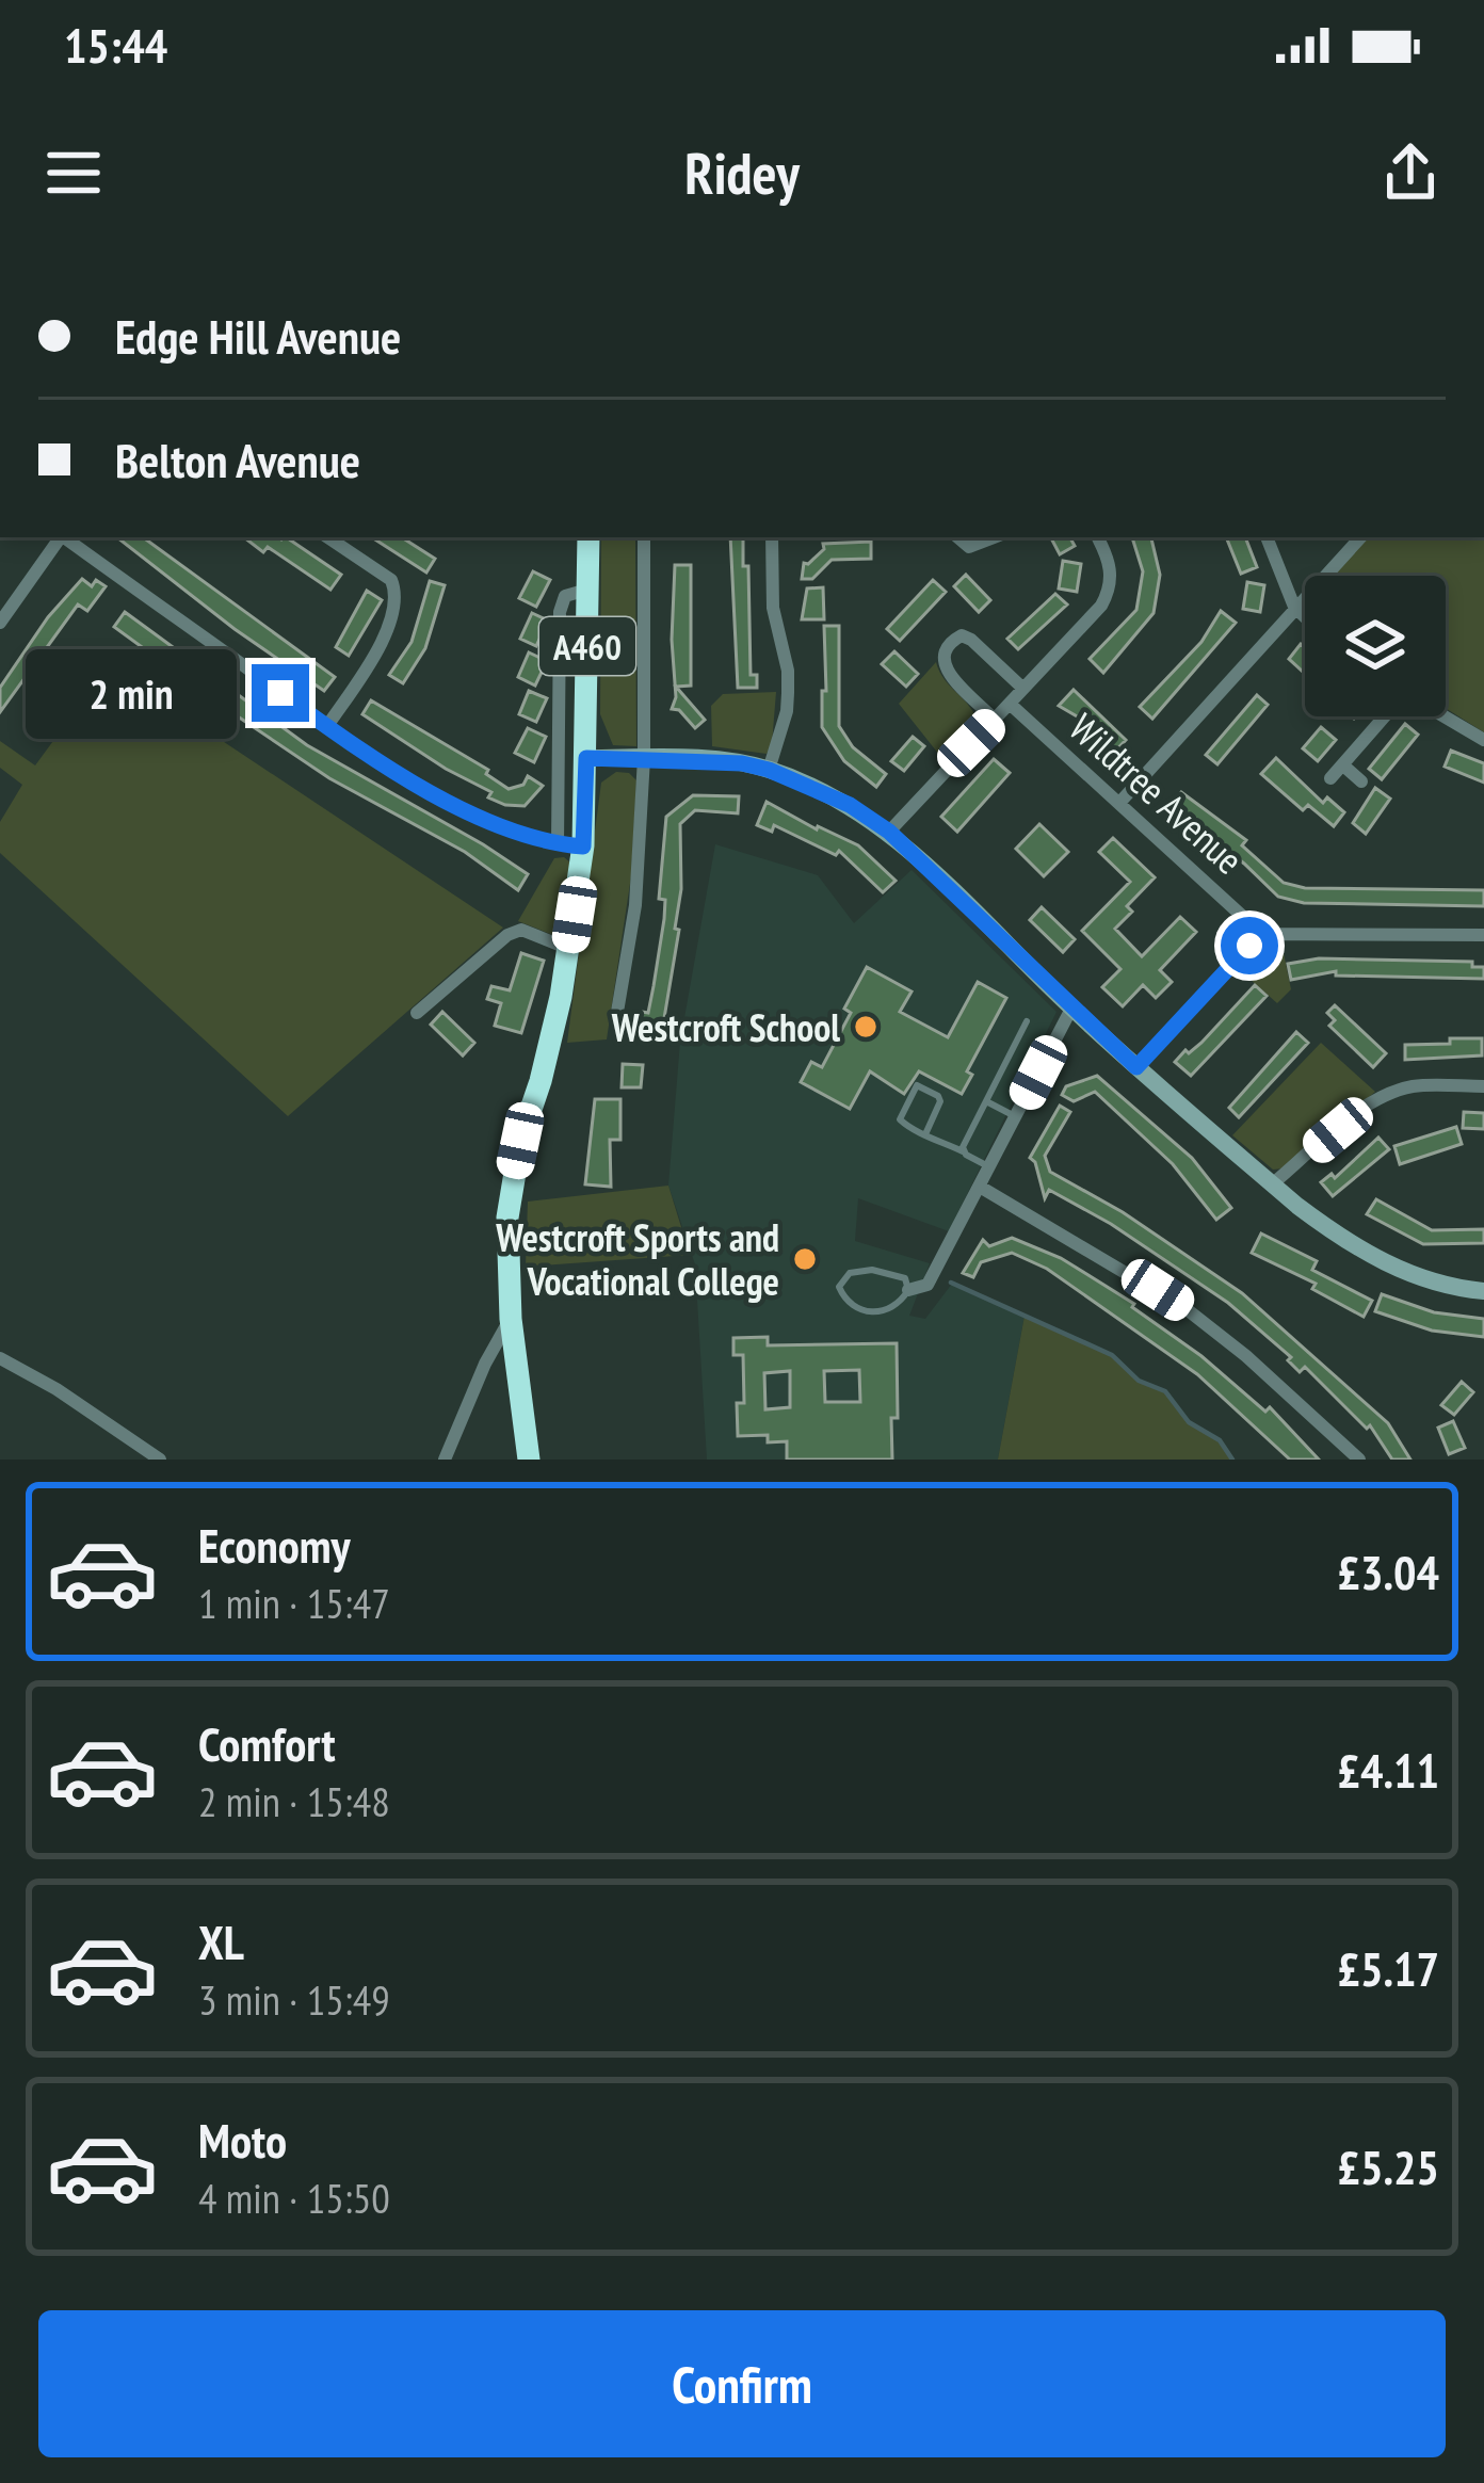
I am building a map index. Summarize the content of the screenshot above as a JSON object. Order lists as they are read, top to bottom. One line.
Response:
{"streets":{"highway":["A460"],"street":["Wildtree Avenue"]},"places":["Westcroft School","Westcroft Sports and Vocational College"],"page":{"status":"15:44","header":"Ridey","banner":["Edge Hill Avenue","Belton Avenue"],"bubble":"2 min","list":[{"name":"Economy","note":"1 min · 15:47","value":"£3.04"},{"name":"Comfort","note":"2 min · 15:48","value":"£4.11"},{"name":"XL","note":"3 min · 15:49","value":"£5.17"},{"name":"Moto","note":"4 min · 15:50","value":"£5.25"}],"buttons":"Confirm"}}
